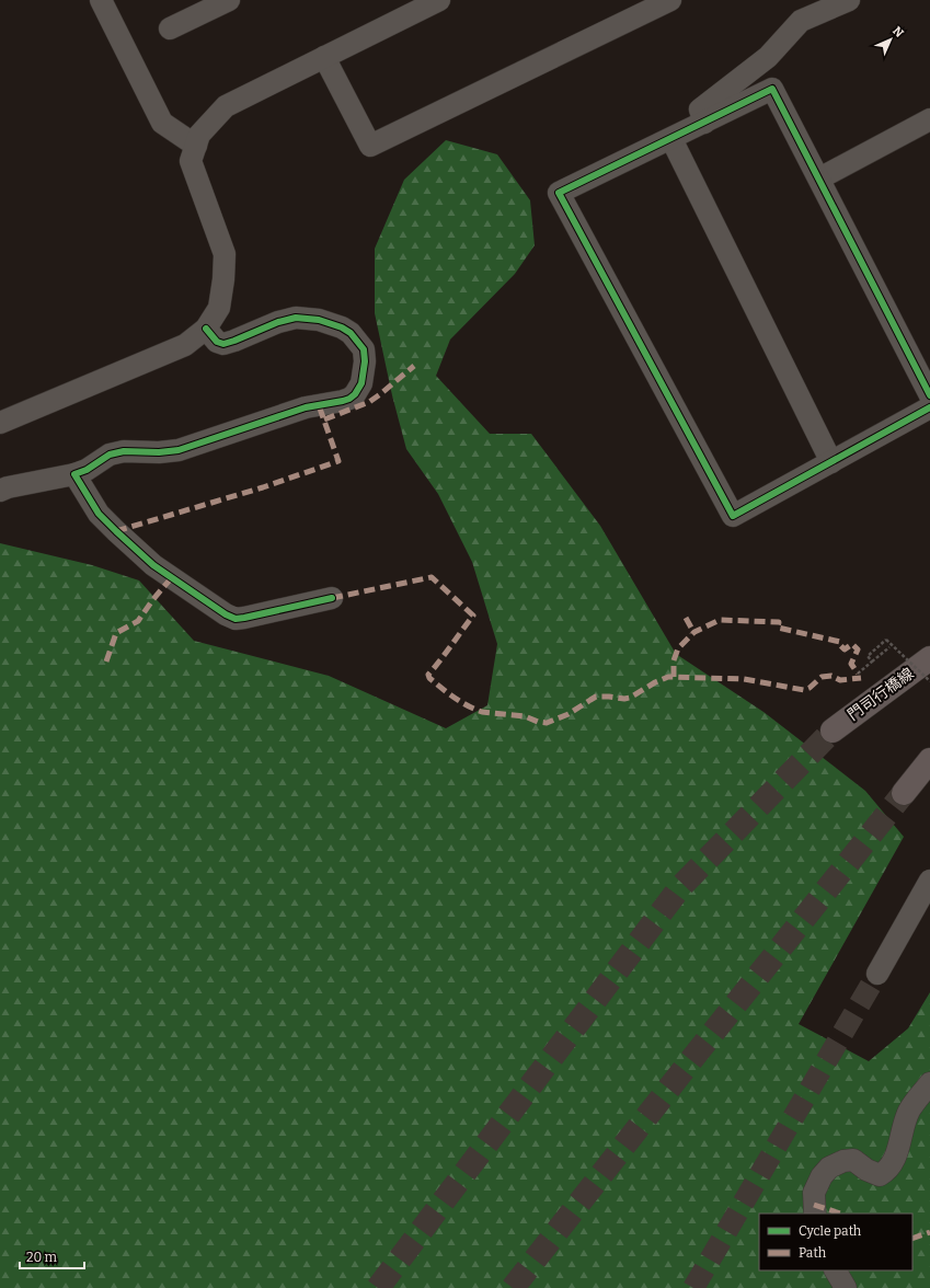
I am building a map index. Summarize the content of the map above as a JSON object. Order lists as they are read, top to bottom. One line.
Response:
{"streets":{"main road":["門司行橋線"]},"legend":["Cycle path","Path"],"scale_bar":"20 m","north":"top right"}
